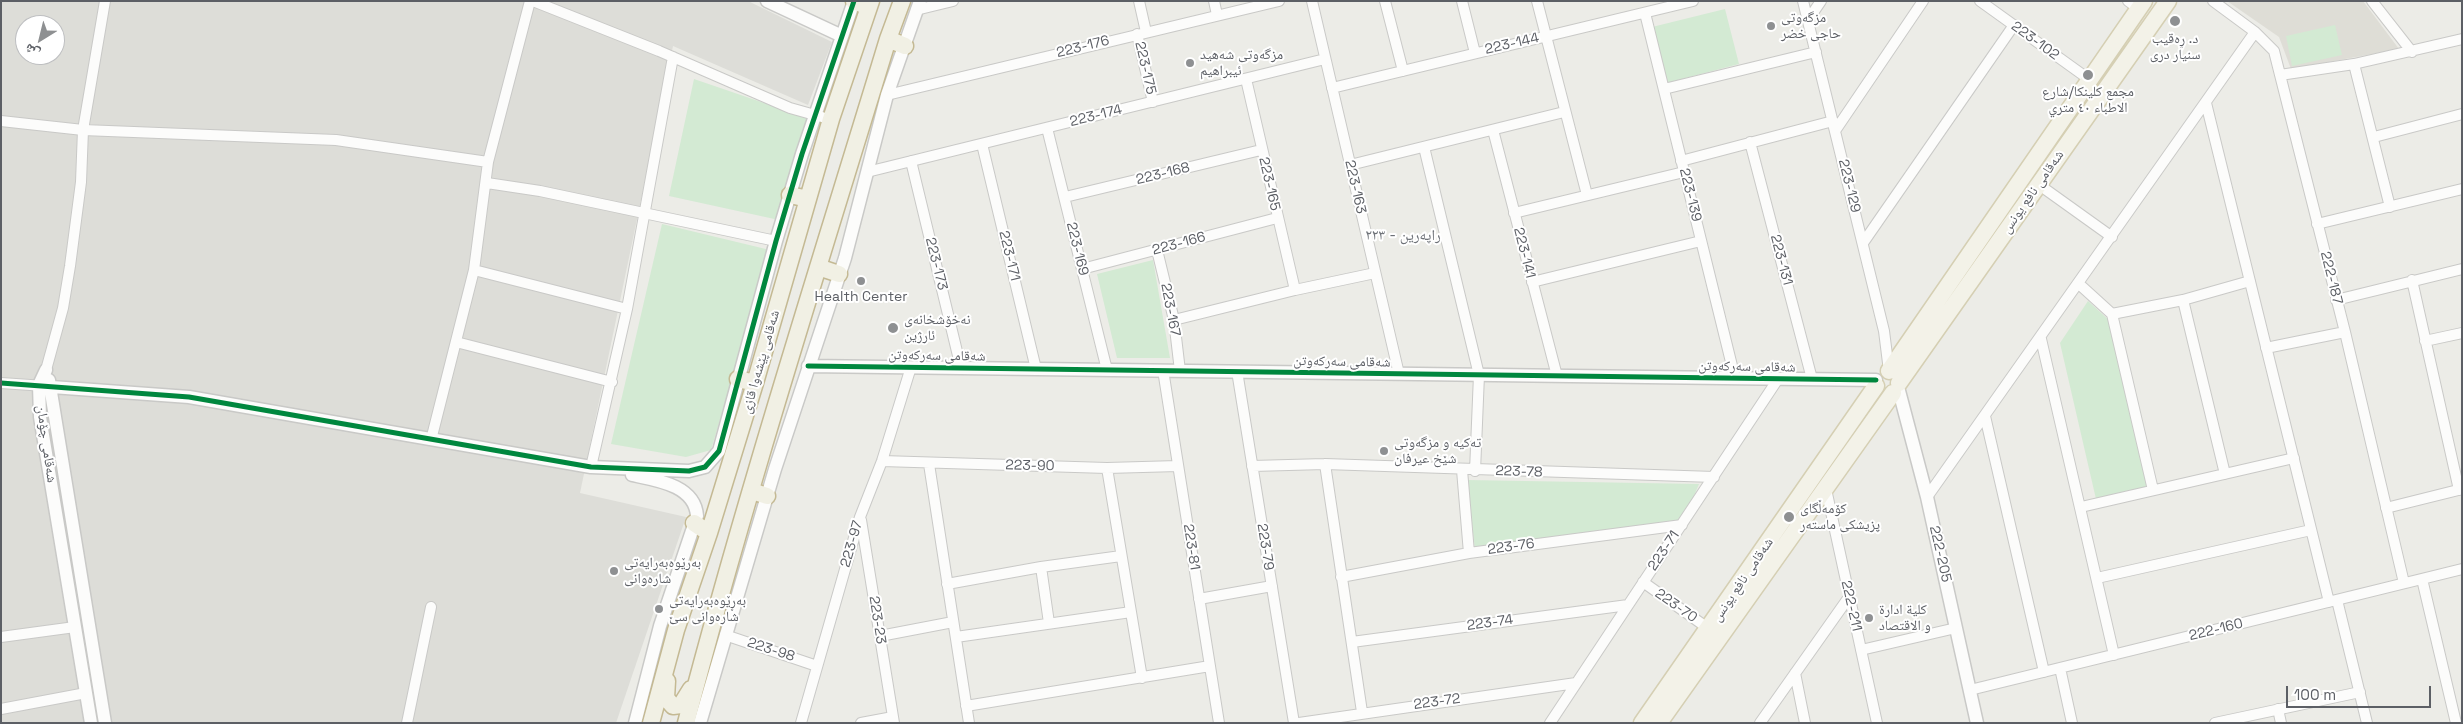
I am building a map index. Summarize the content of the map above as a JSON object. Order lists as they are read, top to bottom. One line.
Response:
{"streets":{"highway":["شەقامی پێشەوا قازی"],"main road":["شەقامی نافع یونس"],"street":["223-102","223-144","223-176","223-175","223-174","223-168","223-165","223-129","223-163","223-139","223-166","223-169","223-141","223-171","223-131","223-173","222-187","223-167","شەقامی سەرکەوتن","شەقامی چۆمان","223-90","223-78","223-97","223-81","223-79","223-76","223-71","222-205","223-70","222-211","223-23","223-74","222-160","223-98","223-72"]},"crossings":[["223-102","شەقامی نافع یونس"],["223-144","223-163"],["223-144","223-139"],["223-176","223-175"],["223-175","223-174"],["223-174","223-165"],["223-174","223-163"],["223-174","223-169"],["223-174","223-171"],["223-174","223-173"],["223-168","223-165"],["223-168","223-169"],["223-165","223-166"],["223-129","شەقامی نافع یونس"],["223-129","شەقامی سەرکەوتن"],["223-129","222-205"],["223-163","شەقامی سەرکەوتن"],["شەقامی نافع یونس","شەقامی سەرکەوتن"],["شەقامی نافع یونس","222-205"],["شەقامی نافع یونس","223-70"],["شەقامی نافع یونس","222-211"],["223-139","شەقامی سەرکەوتن"],["223-166","223-169"],["223-166","223-167"],["223-169","شەقامی سەرکەوتن"],["223-141","شەقامی سەرکەوتن"],["223-171","شەقامی سەرکەوتن"],["223-131","شەقامی سەرکەوتن"],["223-173","شەقامی سەرکەوتن"],["222-187","222-160"],["223-167","شەقامی سەرکەوتن"],["شەقامی سەرکەوتن","223-97"],["شەقامی سەرکەوتن","223-81"],["شەقامی سەرکەوتن","223-79"],["شەقامی سەرکەوتن","223-71"],["شەقامی سەرکەوتن","222-205"],["223-90","223-97"],["223-90","223-81"],["223-78","223-79"],["223-78","223-71"],["223-97","223-23"],["223-97","223-98"],["223-76","223-71"],["223-71","223-70"],["223-71","223-74"],["223-71","223-72"],["222-205","222-160"]],"districts":["راپەرین - ٢٢٣"],"places":["د. ڕەقیب سنیار دری","مزگه‌وتی حاجی خضر","مزگەوتی شەهید ئیبراهیم","مجمع كلينكا/شارع الاطباء ٤٠ متري","Health Center","نەخۆشخانەی ئارژین","تەکیە و مزگەوتی شێخ عیرفان","کۆمەڵگای پزیشکی ماستەر","بەرێوەبەرایەتی شارەوانی","بەڕێوەبەرایەتی شارەوانی سێ","كلية ادارة و الاقتصاد"],"scale_bar":"100 m","north":"bottom left"}
